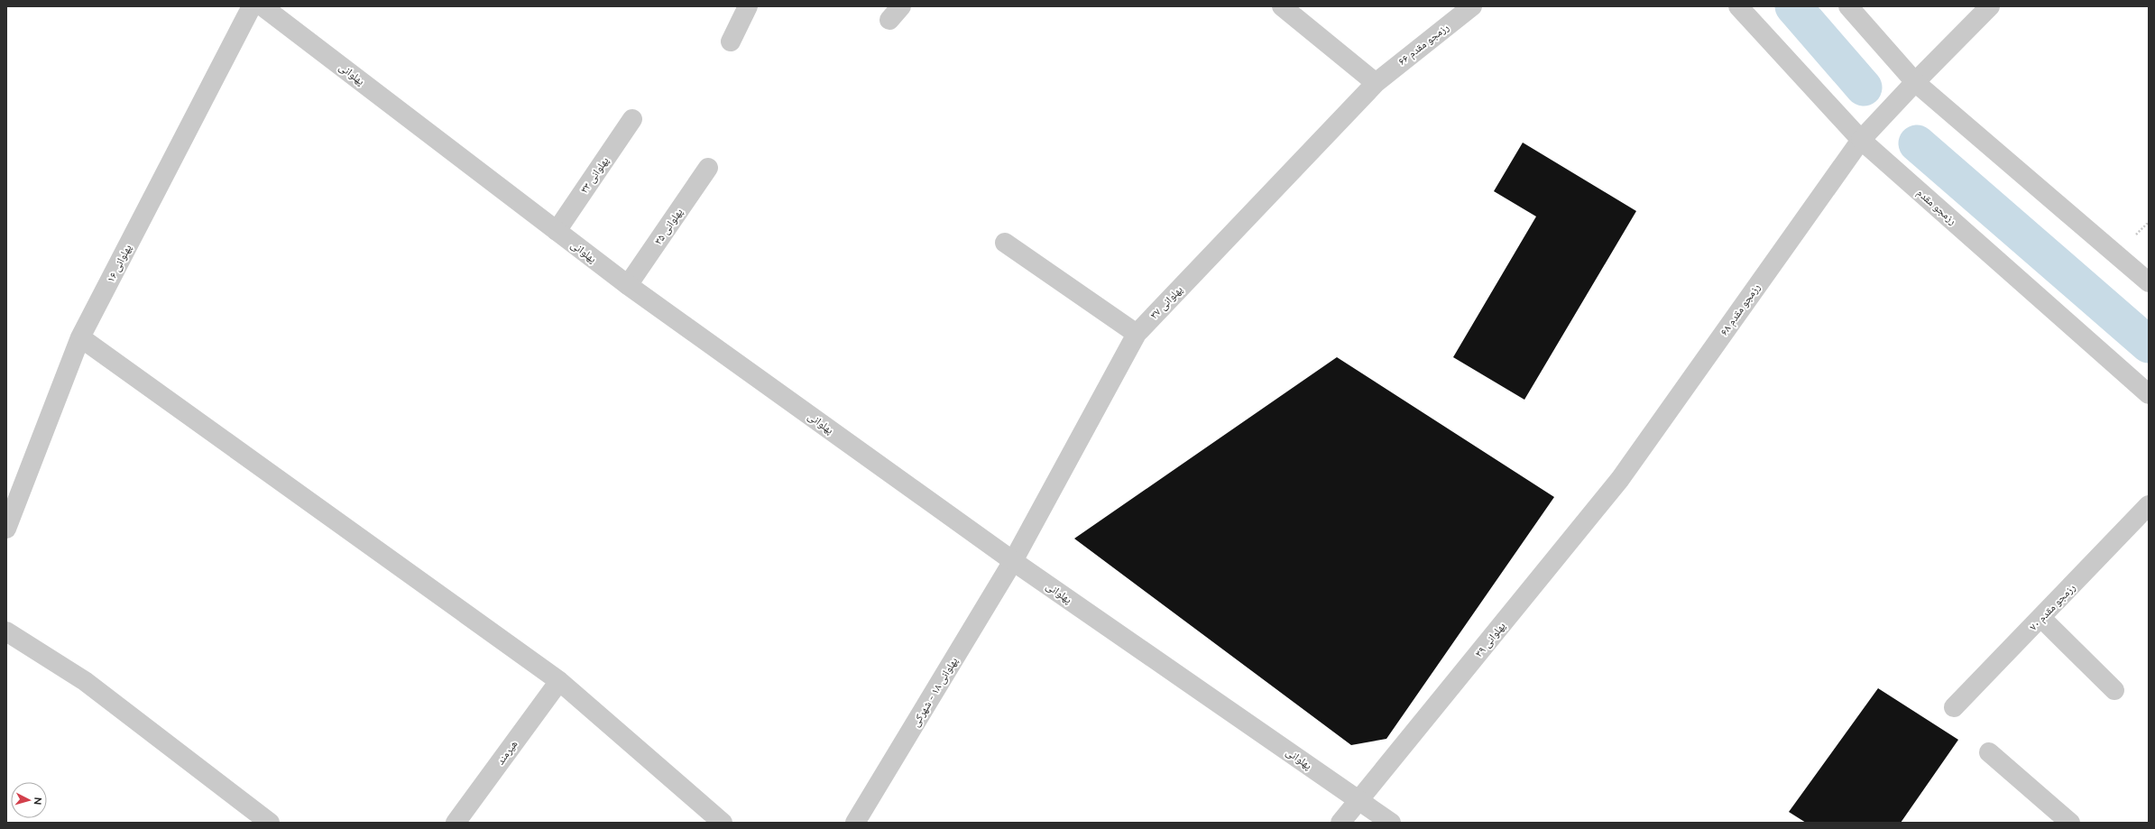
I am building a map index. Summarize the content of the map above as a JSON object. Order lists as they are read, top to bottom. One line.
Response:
{"streets":{"street":["رزمجو مقدم ۶۶","پهلوانی","پهلوانی ۳۳","رزمجو مقدم","پهلوانی ۳۵","پهلوانی ۱۶","پهلوانی ۳۷","رزمجو مقدم ۶۸","رزمجو مقدم ۷۰","پهلوانی ۳۹","پهلوانی ۱۸ - شهرکی","هیرمند"]},"crossings":[["رزمجو مقدم ۶۶","پهلوانی ۳۷"],["پهلوانی","پهلوانی ۳۳"],["پهلوانی","پهلوانی ۳۵"],["پهلوانی","پهلوانی ۳۷"],["پهلوانی","پهلوانی ۳۹"],["پهلوانی","پهلوانی ۱۸ - شهرکی"],["رزمجو مقدم","رزمجو مقدم ۶۸"],["پهلوانی ۳۷","پهلوانی ۱۸ - شهرکی"],["رزمجو مقدم ۶۸","پهلوانی ۳۹"]],"north":"right"}
